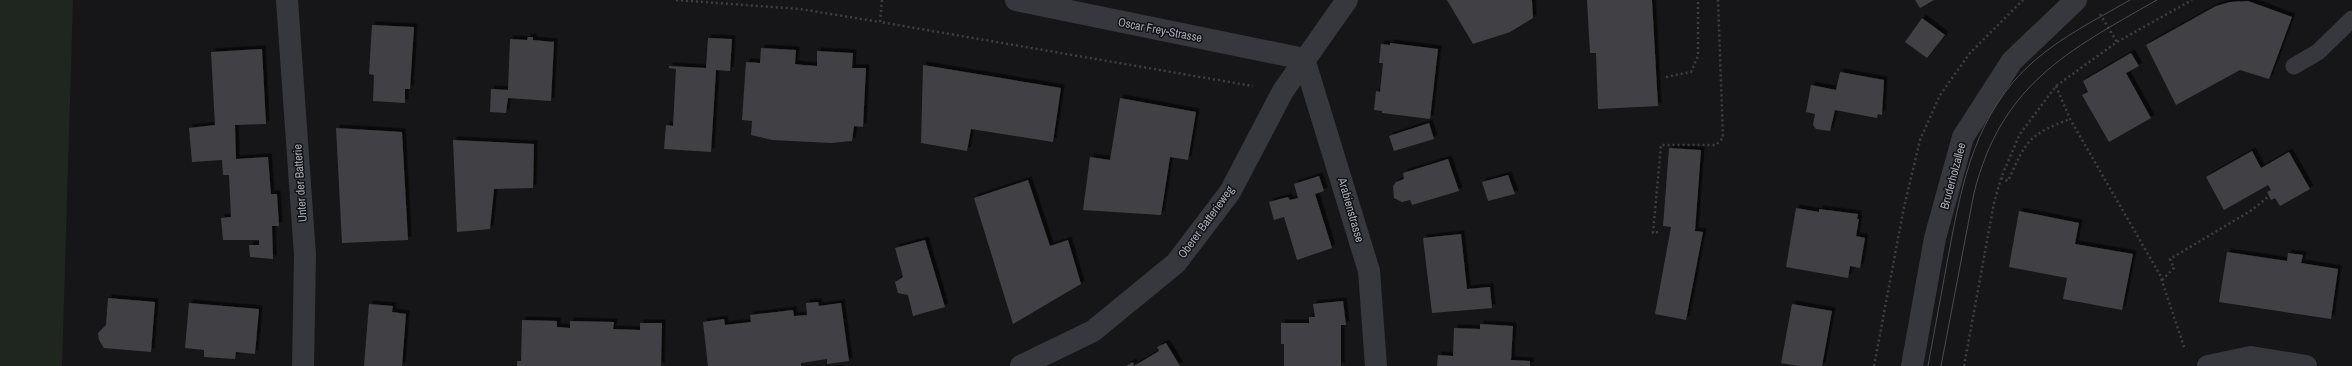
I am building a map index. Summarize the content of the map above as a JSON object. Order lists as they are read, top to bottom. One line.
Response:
{"streets":{"street":["Oscar Frey-Strasse","Bruderholzallee","Unter der Batterie","Arabienstrasse","Oberer Batterieweg"]},"crossings":[["Oscar Frey-Strasse","Arabienstrasse"],["Oscar Frey-Strasse","Oberer Batterieweg"],["Arabienstrasse","Oberer Batterieweg"]]}
